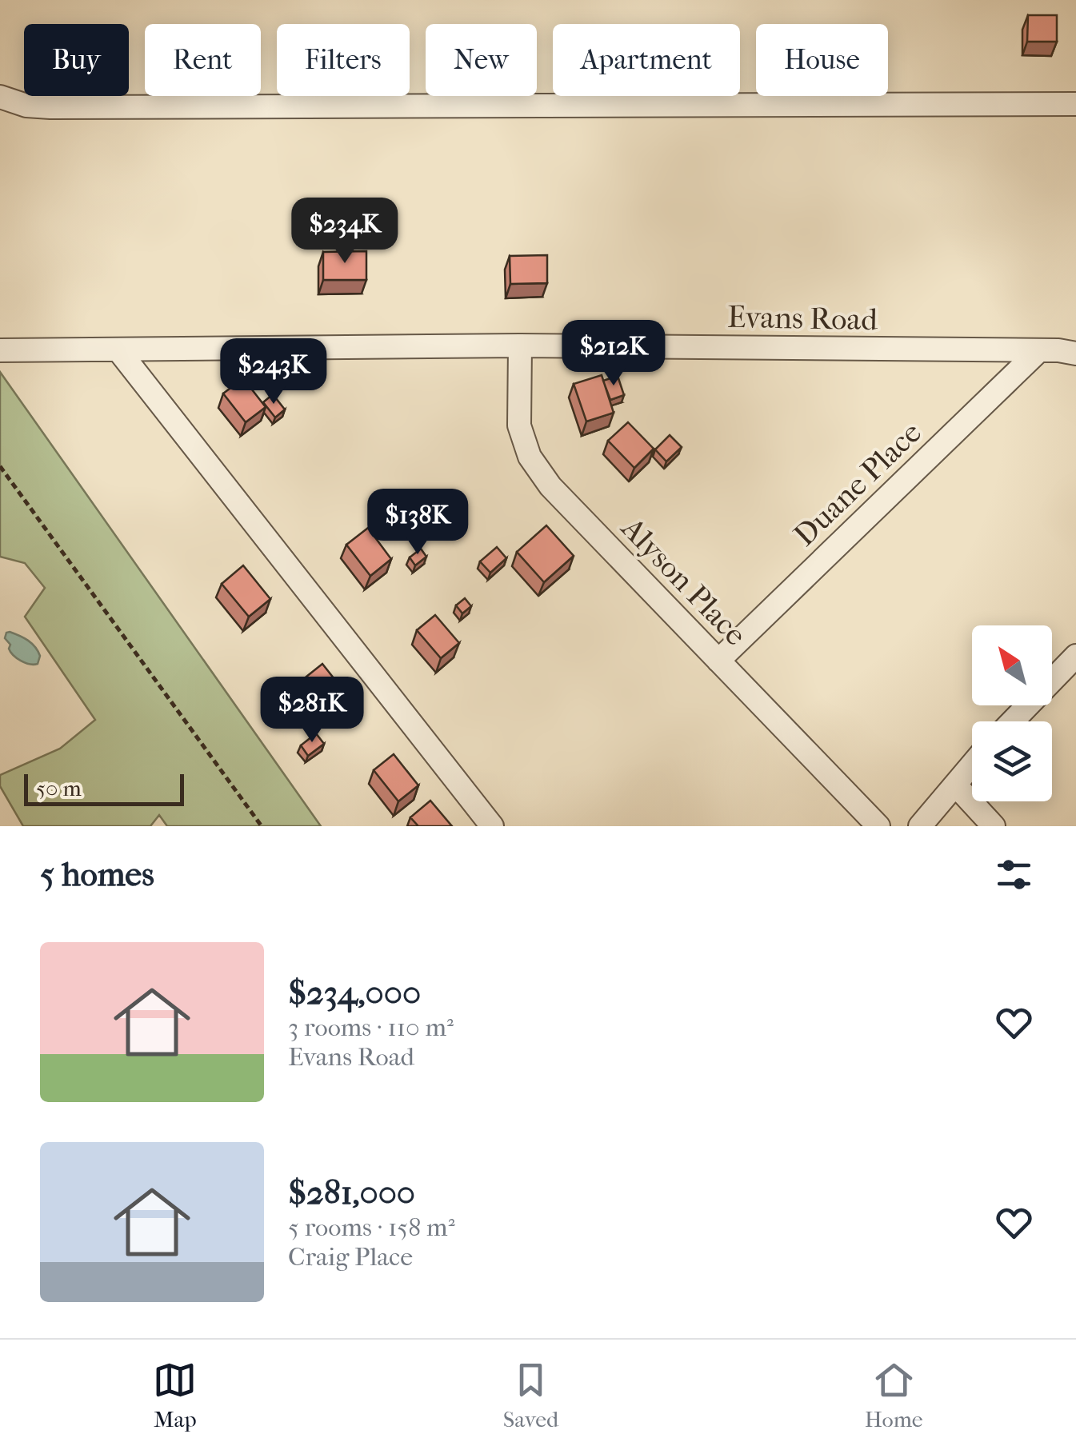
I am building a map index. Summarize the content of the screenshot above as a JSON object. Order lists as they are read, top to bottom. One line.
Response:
{"streets":{"street":["Evans Road","Duane Place","Alyson Place"]},"crossings":[["Evans Road","Duane Place"],["Evans Road","Alyson Place"],["Duane Place","Alyson Place"]],"scale_bar":"50 m","north":"top left","page":{"chip":["Buy","Rent","Filters","New","Apartment","House"],"price":["$234K","$212K","$243K","$138K","$281K"],"scale":"50 m","heading":"5 homes","list":[{"name":"$234,000","note":"3 rooms · 110 m² · Evans Road"},{"name":"$281,000","note":"5 rooms · 158 m² · Craig Place"}],"tabs":["Map","Saved","Home"]}}
